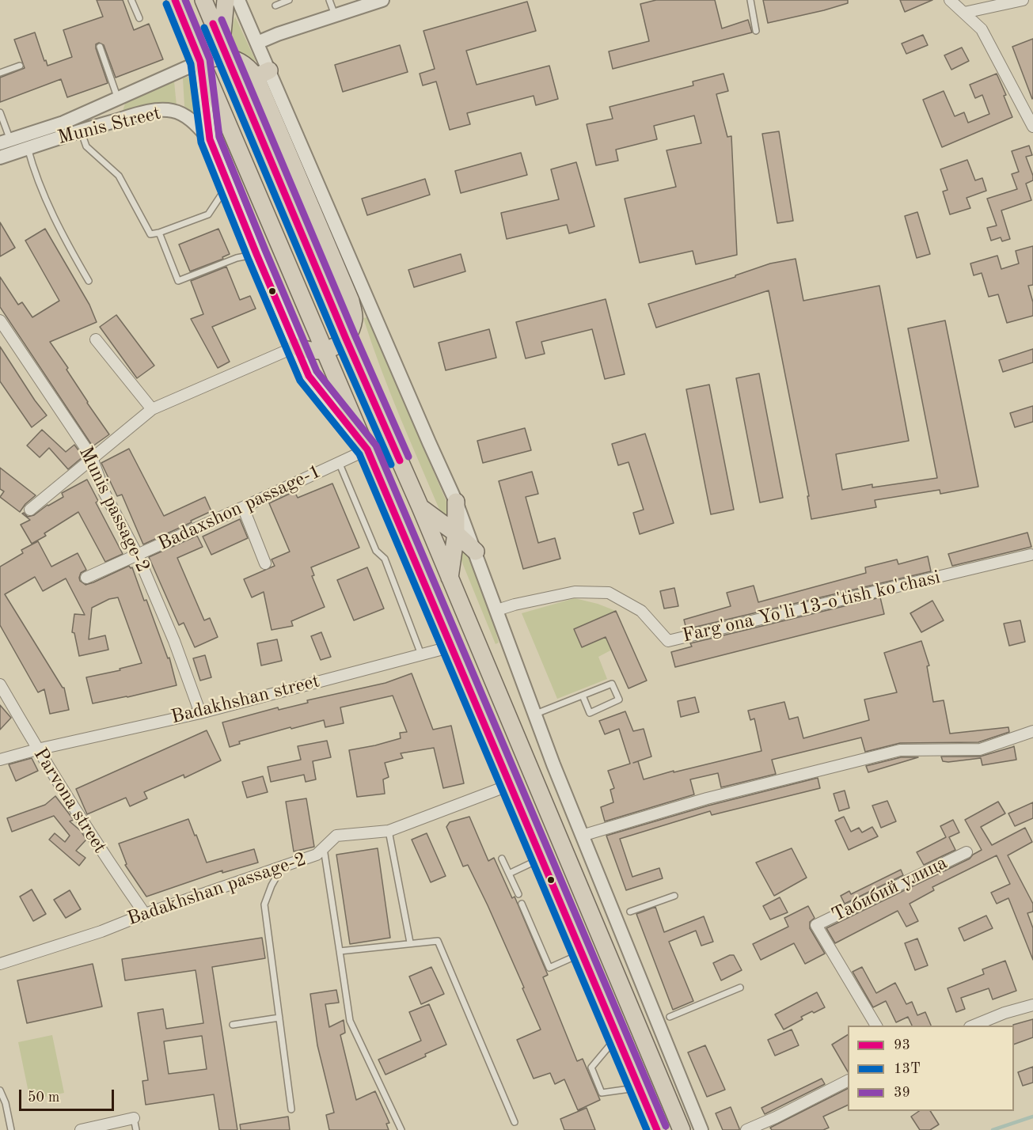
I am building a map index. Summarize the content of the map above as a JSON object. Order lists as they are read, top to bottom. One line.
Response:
{"streets":{"street":["Munis Street","Badaxshon passage-1","Munis passage-2","Farg'ona Yo'li 13-o'tish ko'chasi","Badakhshan street","Parvona street","Badakhshan passage-2","Табибий улица"]},"crossings":[["Badaxshon passage-1","Munis passage-2"],["Munis passage-2","Badakhshan street"],["Badakhshan street","Parvona street"],["Parvona street","Badakhshan passage-2"]],"lines":["transit line 93","transit line 39","transit line 13Т"],"legend":["93","13Т","39"],"scale_bar":"50 m"}
